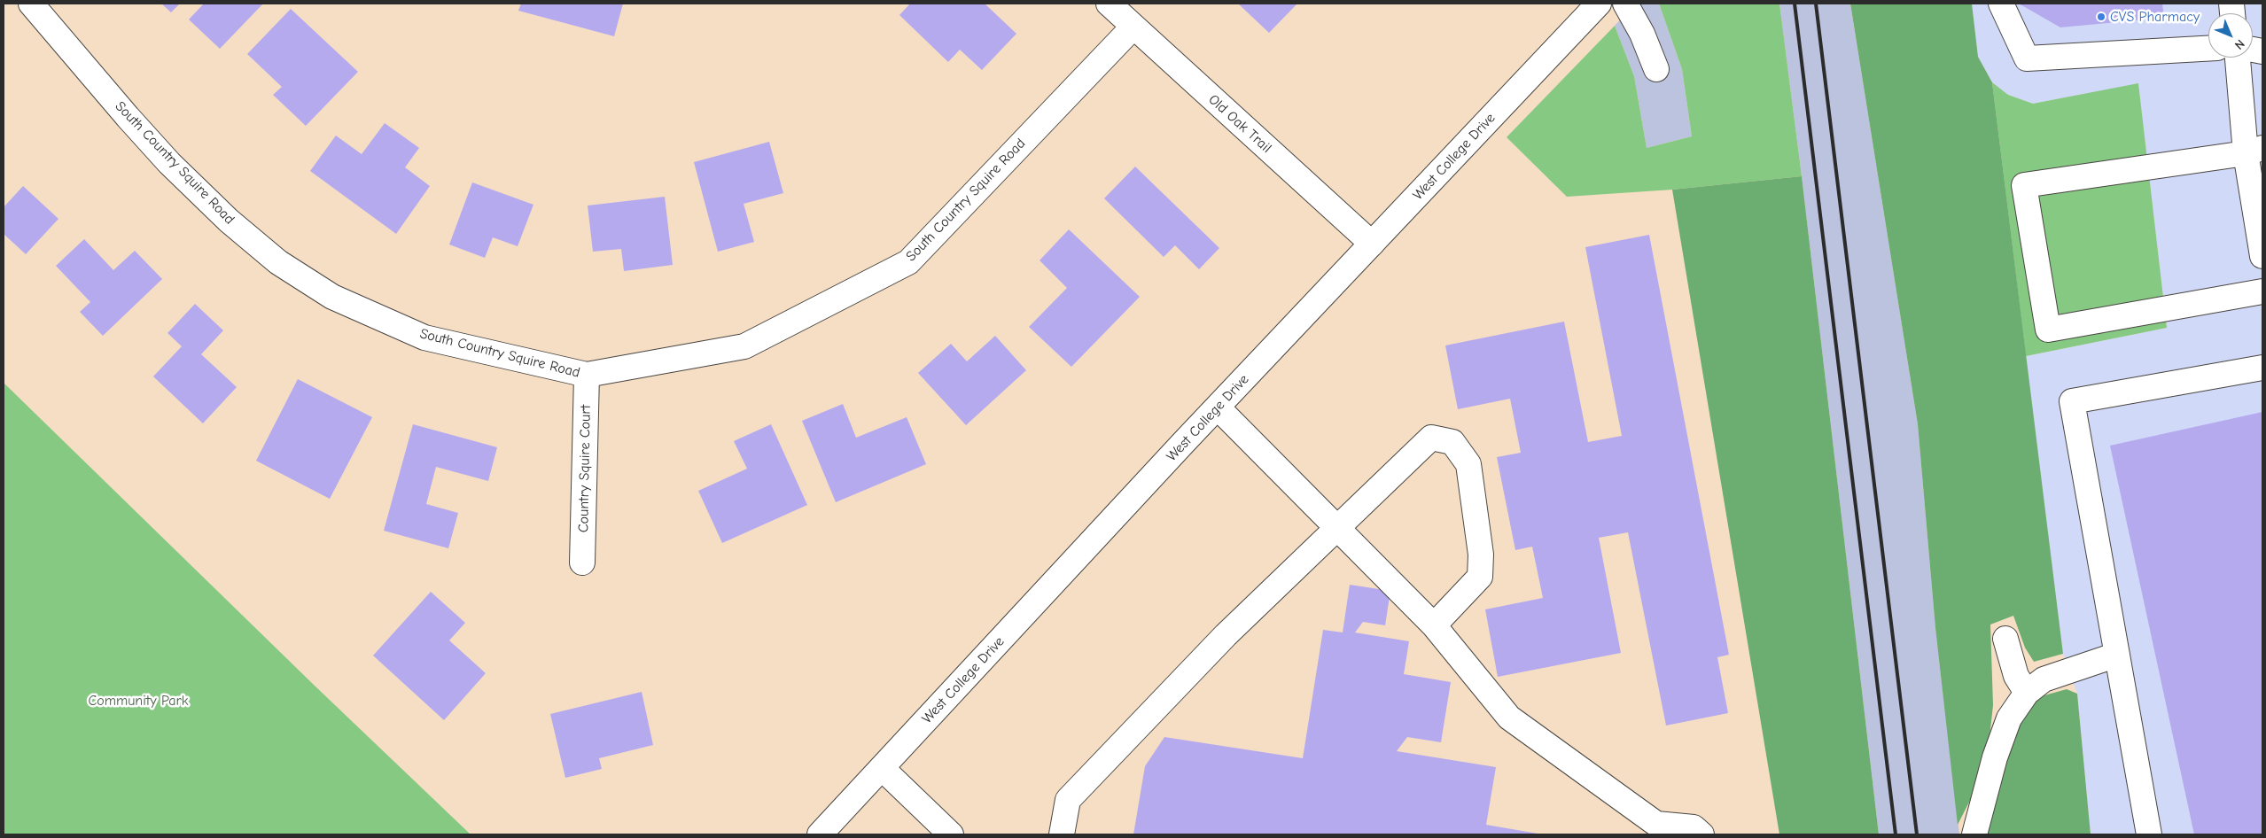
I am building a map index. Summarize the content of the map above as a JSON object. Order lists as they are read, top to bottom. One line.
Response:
{"streets":{"street":["Old Oak Trail","West College Drive","South Country Squire Road","Country Squire Court"]},"crossings":[["Old Oak Trail","West College Drive"],["Old Oak Trail","South Country Squire Road"],["South Country Squire Road","Country Squire Court"]],"parks":["Community Park"],"places":["CVS Pharmacy"],"north":"bottom right"}
